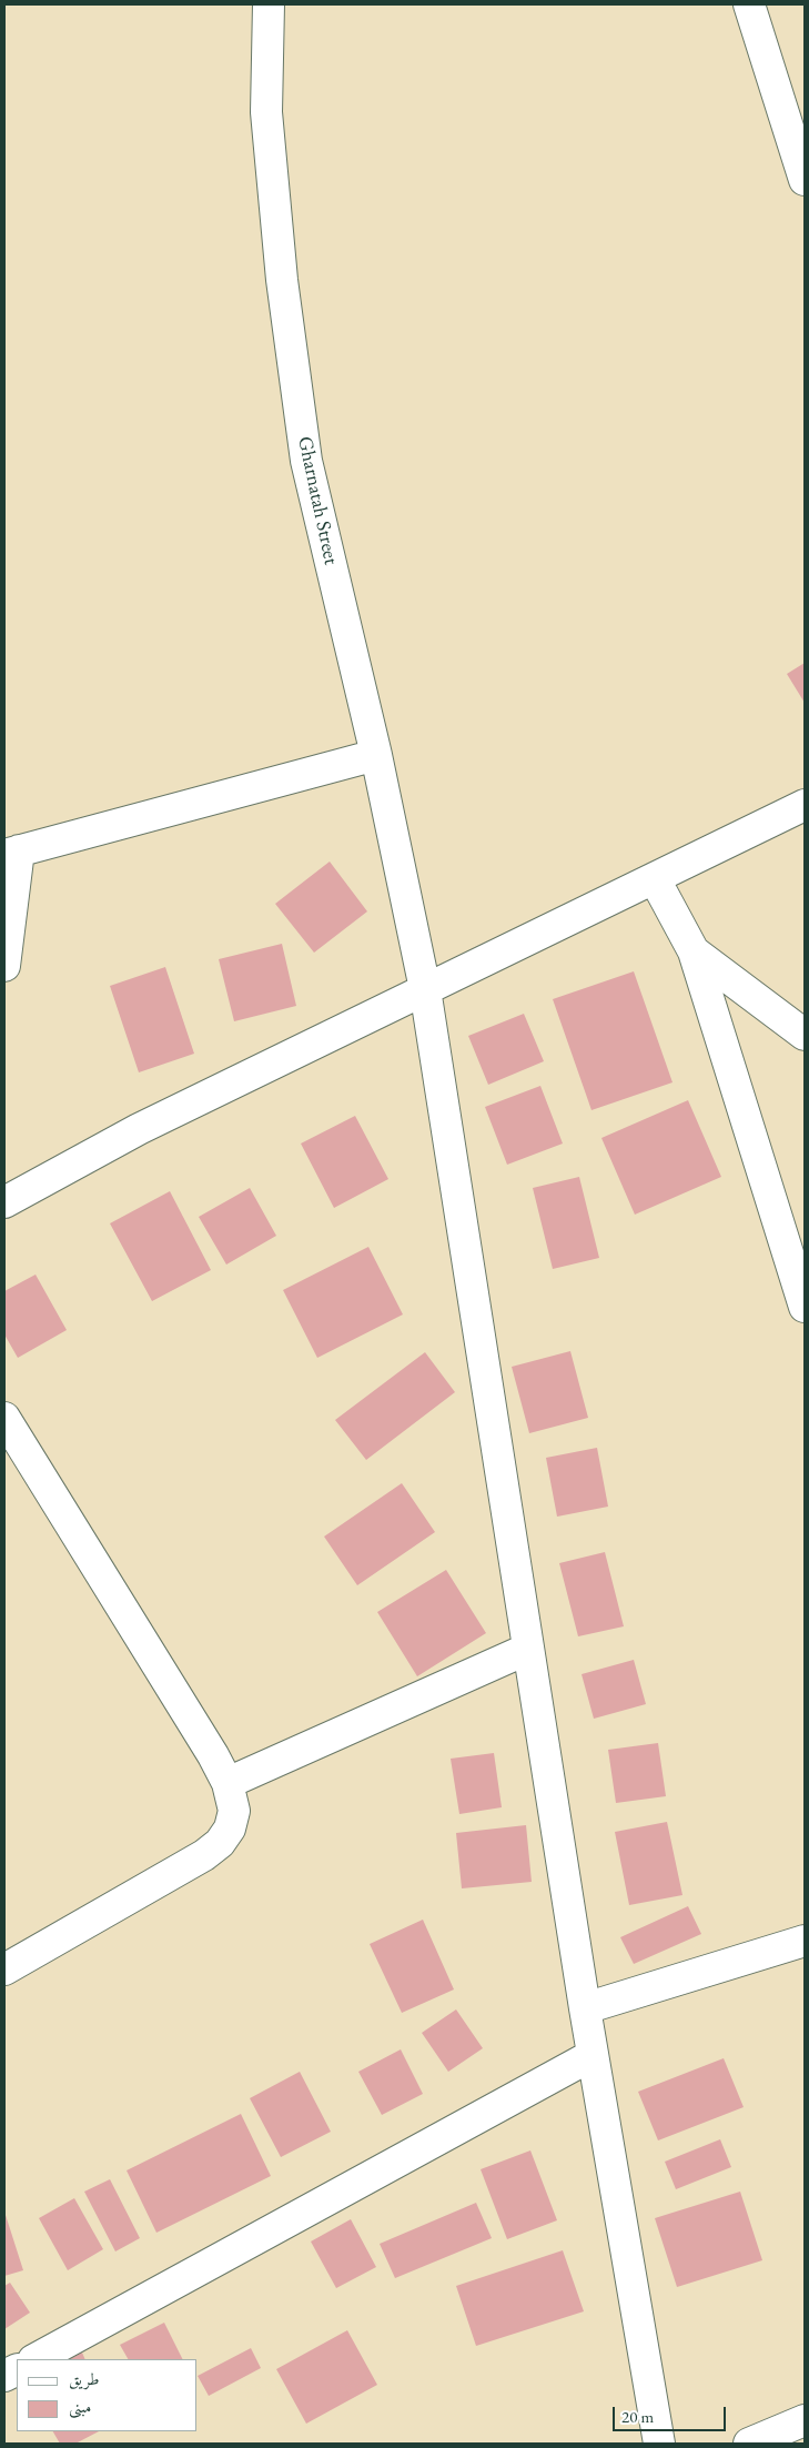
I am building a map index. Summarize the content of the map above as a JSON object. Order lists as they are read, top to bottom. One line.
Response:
{"streets":{"street":["Gharnatah Street"]},"legend":["طريق","مبنى"],"scale_bar":"20 m"}
